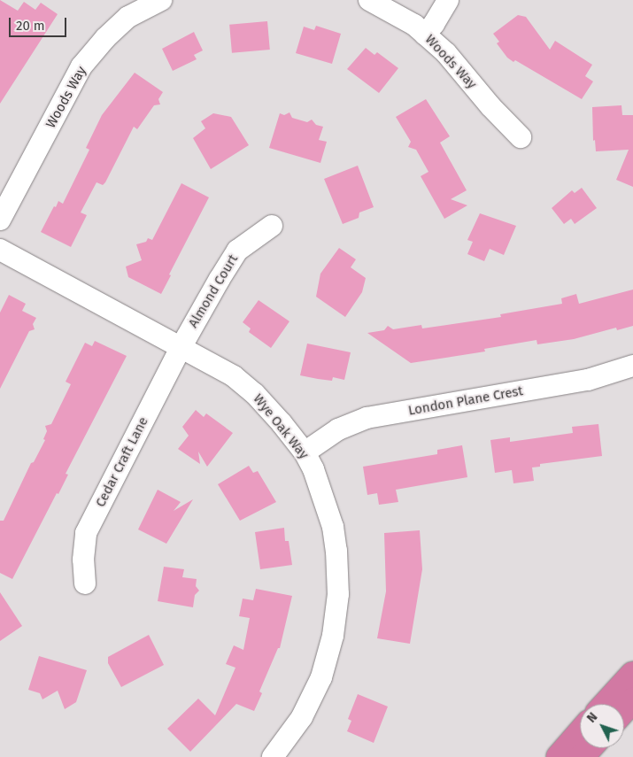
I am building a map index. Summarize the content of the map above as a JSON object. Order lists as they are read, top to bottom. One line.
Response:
{"streets":{"street":["Woods Way","Almond Court","London Plane Crest","Wye Oak Way","Cedar Craft Lane"]},"crossings":[["Almond Court","Wye Oak Way"],["Almond Court","Cedar Craft Lane"],["London Plane Crest","Wye Oak Way"],["Wye Oak Way","Cedar Craft Lane"]],"scale_bar":"20 m","north":"top left"}
